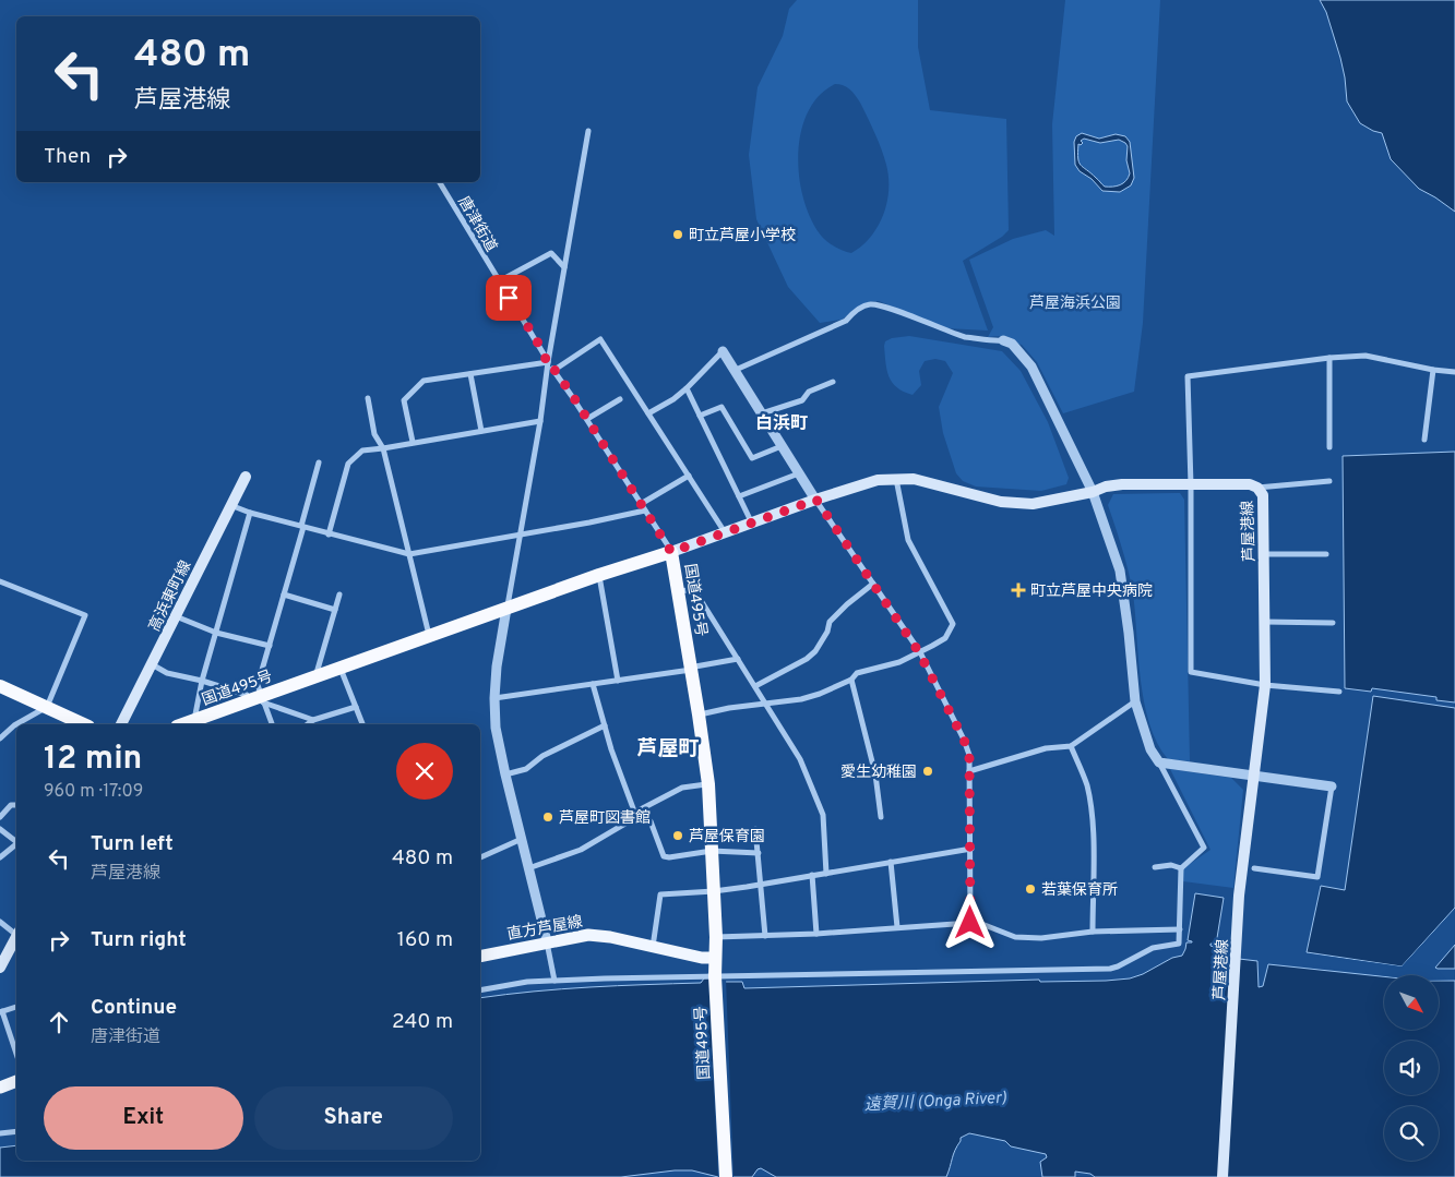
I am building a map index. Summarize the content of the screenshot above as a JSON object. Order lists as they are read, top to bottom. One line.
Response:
{"streets":{"highway":["国道495号"],"main road":["芦屋港線","高浜東町線","直方芦屋線"],"street":["唐津街道"]},"crossings":[["芦屋港線","国道495号"],["国道495号","直方芦屋線"]],"districts":["白浜町","芦屋町"],"water":["遠賀川 (Onga River)"],"parks":["芦屋海浜公園"],"places":{"other":["町立芦屋小学校","愛生幼稚園","芦屋町図書館","芦屋保育園","若葉保育所"],"health":["町立芦屋中央病院"]},"north":"bottom right","page":{"turn":["480 m","芦屋港線"],"then":"Then","heading":["12 min","960 m · 17:09"],"list":[{"name":"Turn left","note":"芦屋港線","value":"480 m"},{"name":"Turn right","value":"160 m"},{"name":"Continue","note":"唐津街道","value":"240 m"}],"buttons":["Exit","Share"]}}
